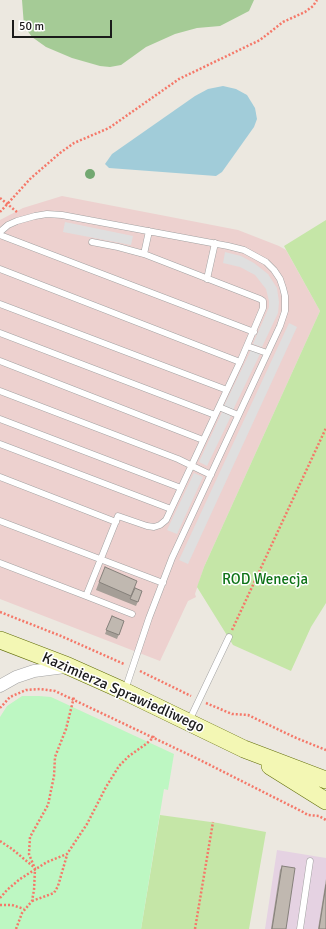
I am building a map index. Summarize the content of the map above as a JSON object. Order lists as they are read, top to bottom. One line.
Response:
{"streets":{"street":["Kazimierza Sprawiedliwego"]},"parks":["ROD Wenecja"],"scale_bar":"50 m"}
